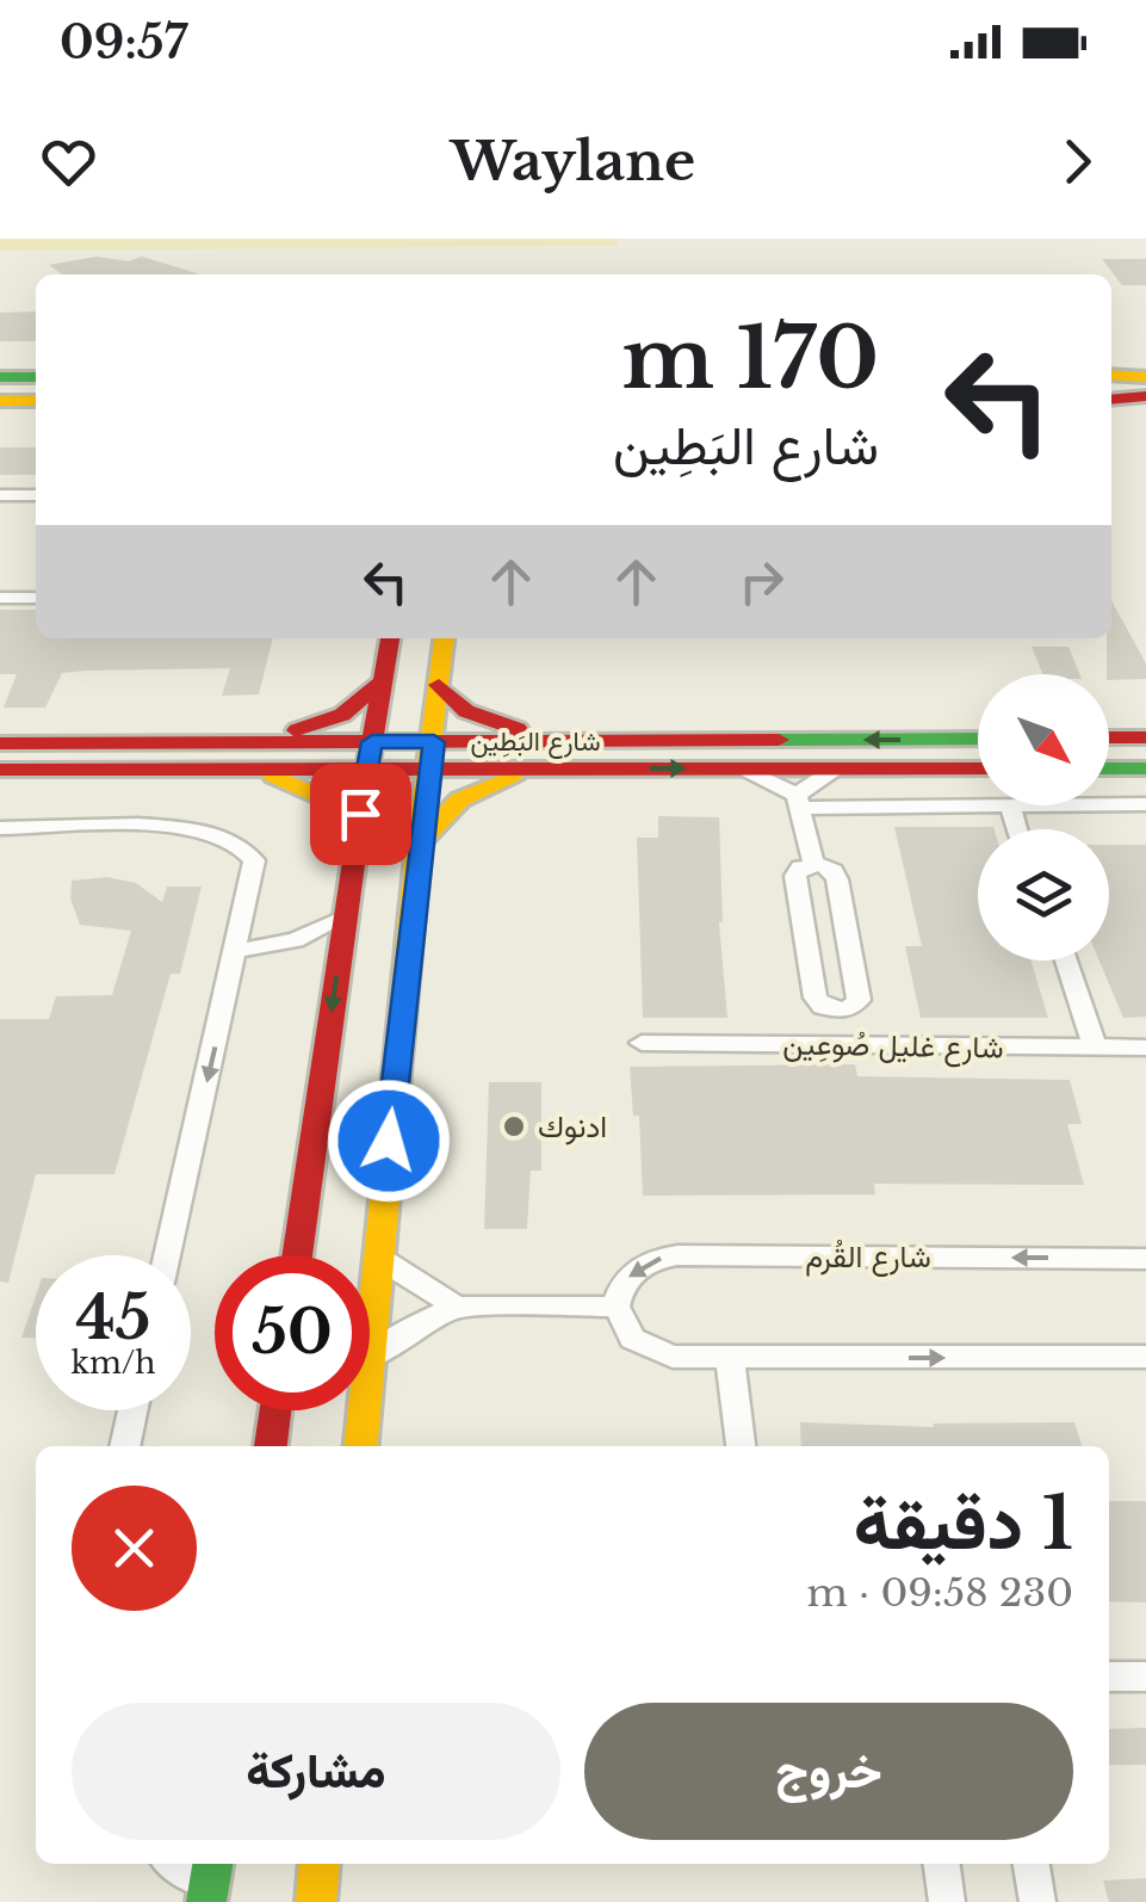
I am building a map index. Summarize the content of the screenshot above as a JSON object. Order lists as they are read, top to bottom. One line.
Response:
{"streets":{"main road":["شارع البَطِين"],"street":["شارع غليل صُوعِين","شارع القُرم"]},"places":["ادنوك"],"north":"bottom right","page":{"status":"09:57","header":"Waylane","turn":["170 m","شارع البَطِين"],"speed":"45 km/h","limit":"50","heading":["1 دقيقة","230 m · 09:58"],"buttons":["خروج","مشاركة"]}}
